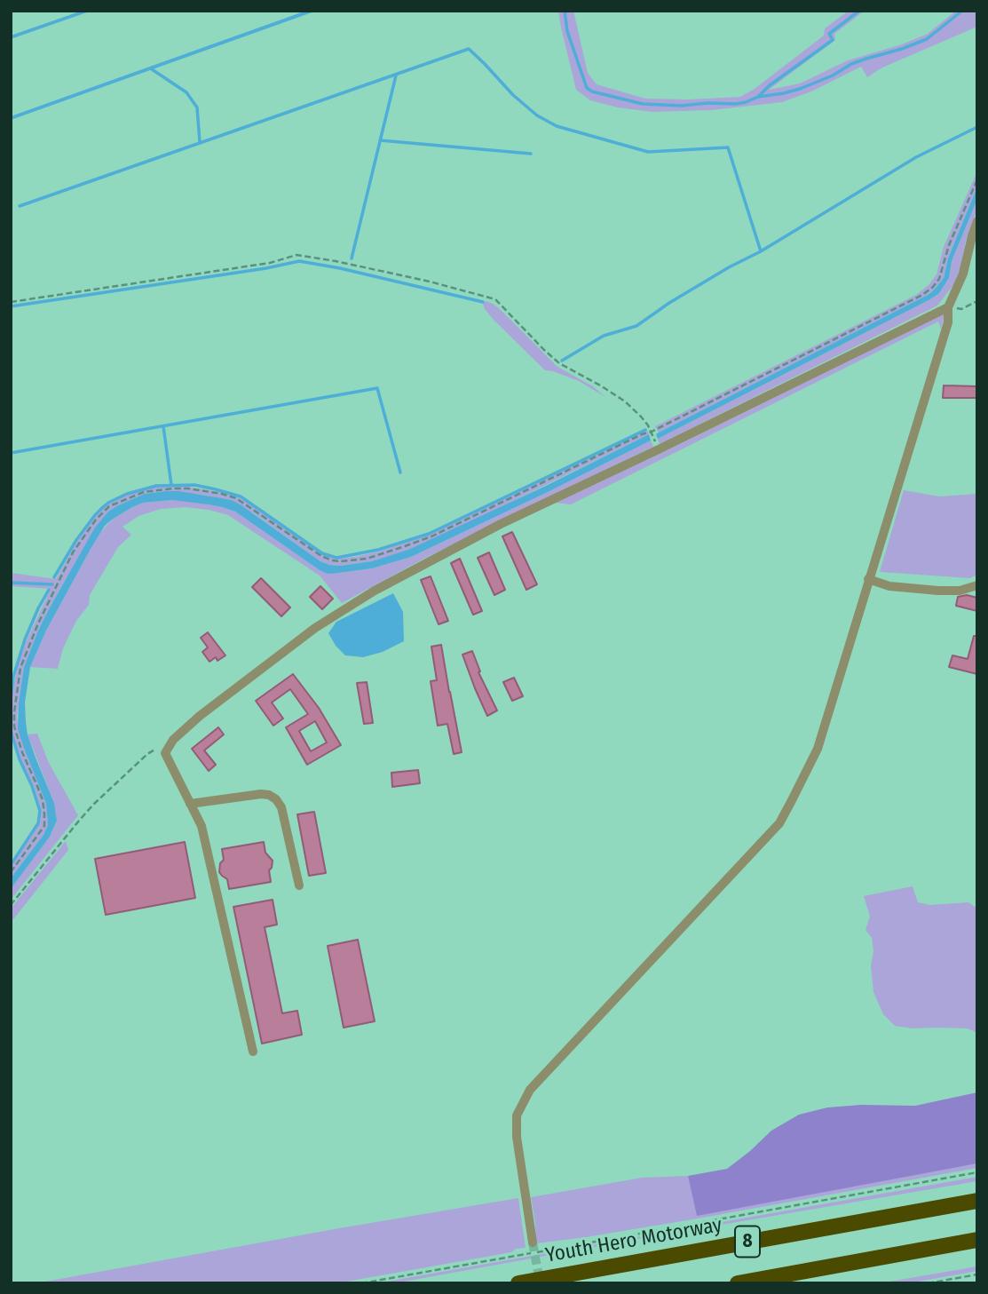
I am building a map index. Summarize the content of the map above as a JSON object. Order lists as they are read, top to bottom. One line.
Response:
{"streets":{"highway":["Youth Hero Motorway","8"]}}
